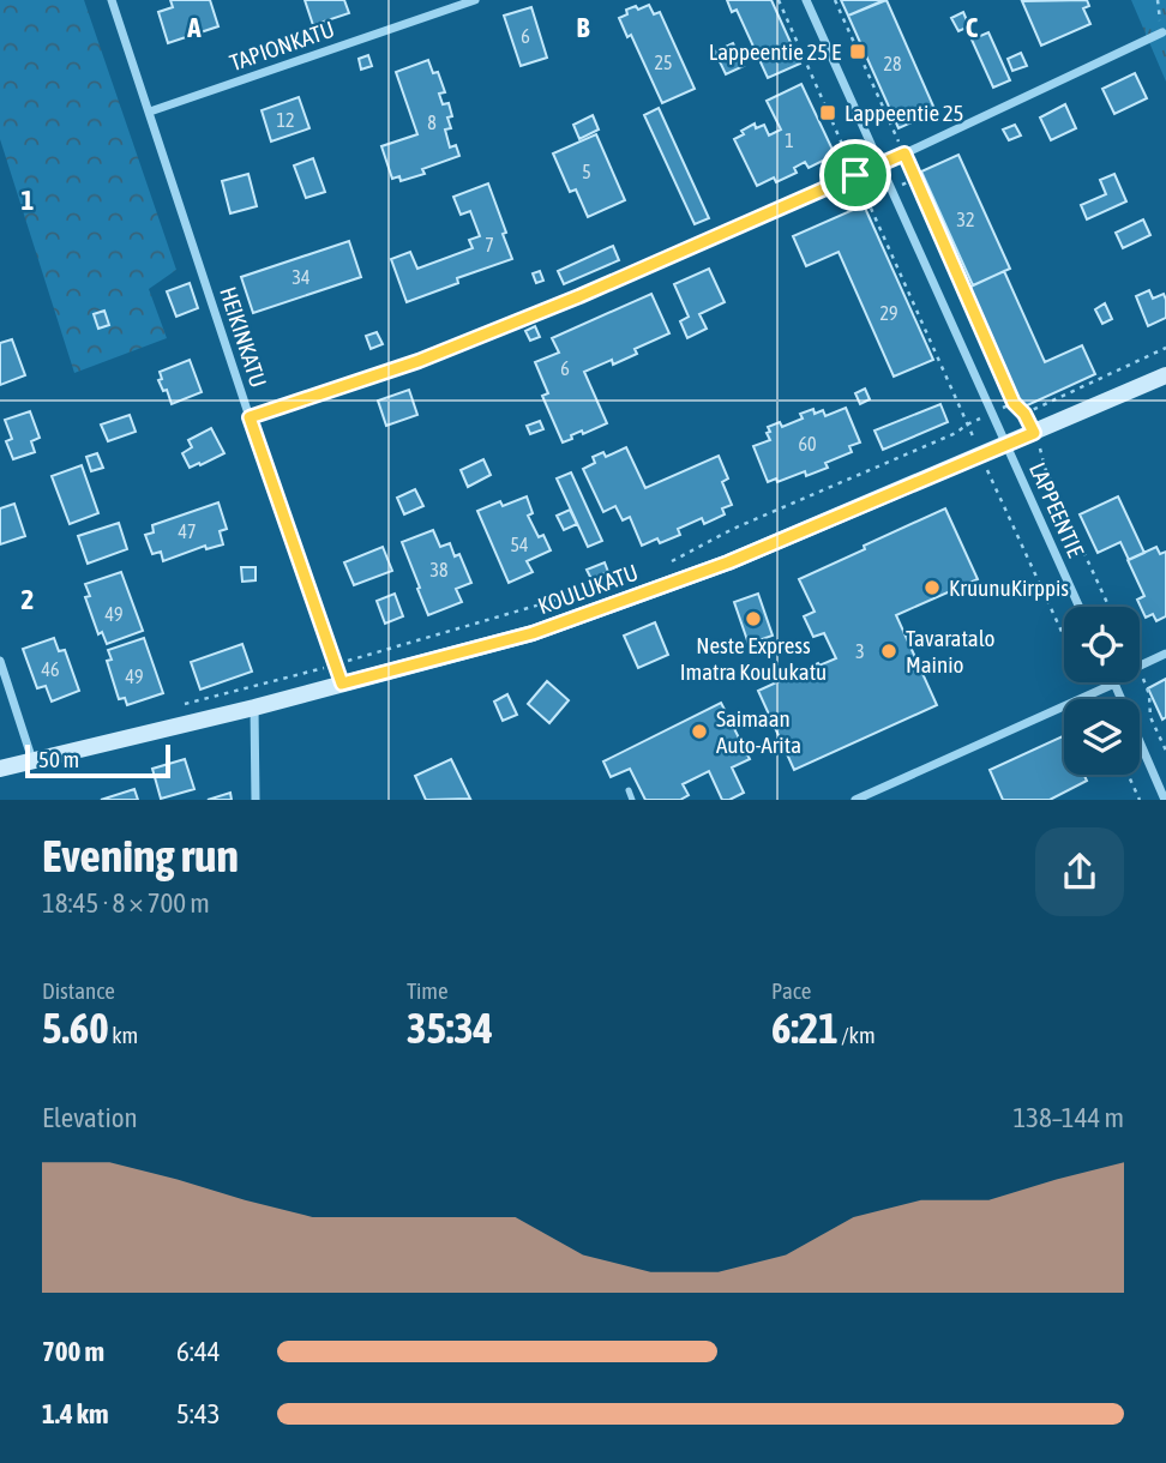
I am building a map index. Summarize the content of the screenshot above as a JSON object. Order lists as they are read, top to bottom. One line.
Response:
{"streets":{"street":["TAPIONKATU","HEIKINKATU","LAPPEENTIE","KOULUKATU"]},"crossings":[["TAPIONKATU","HEIKINKATU"],["HEIKINKATU","KOULUKATU"],["LAPPEENTIE","KOULUKATU"]],"places":{"transit":["Lappeentie 25 E","Lappeentie 25"],"other":["KruunuKirppis","Neste Express Imatra Koulukatu","Tavaratalo Mainio","Saimaan Auto-Arita"]},"house_numbers":["6","25","28","12","8","1","5","32","7","34","29","6","60","47","54","38","49","3","46","49"],"scale_bar":"50 m","page":{"scale":"50 m","heading":["Evening run","18:45 · 8 × 700 m"],"stats":[["Distance","5.60 km"],["Time","35:34"],["Pace","6:21 /km"]],"chart":["Elevation","138–144 m"],"list":[{"name":"700 m","note":"6:44"},{"name":"1.4 km","note":"5:43"}]},"grid":{"columns":["A","B","C"],"rows":["1","2"]}}
